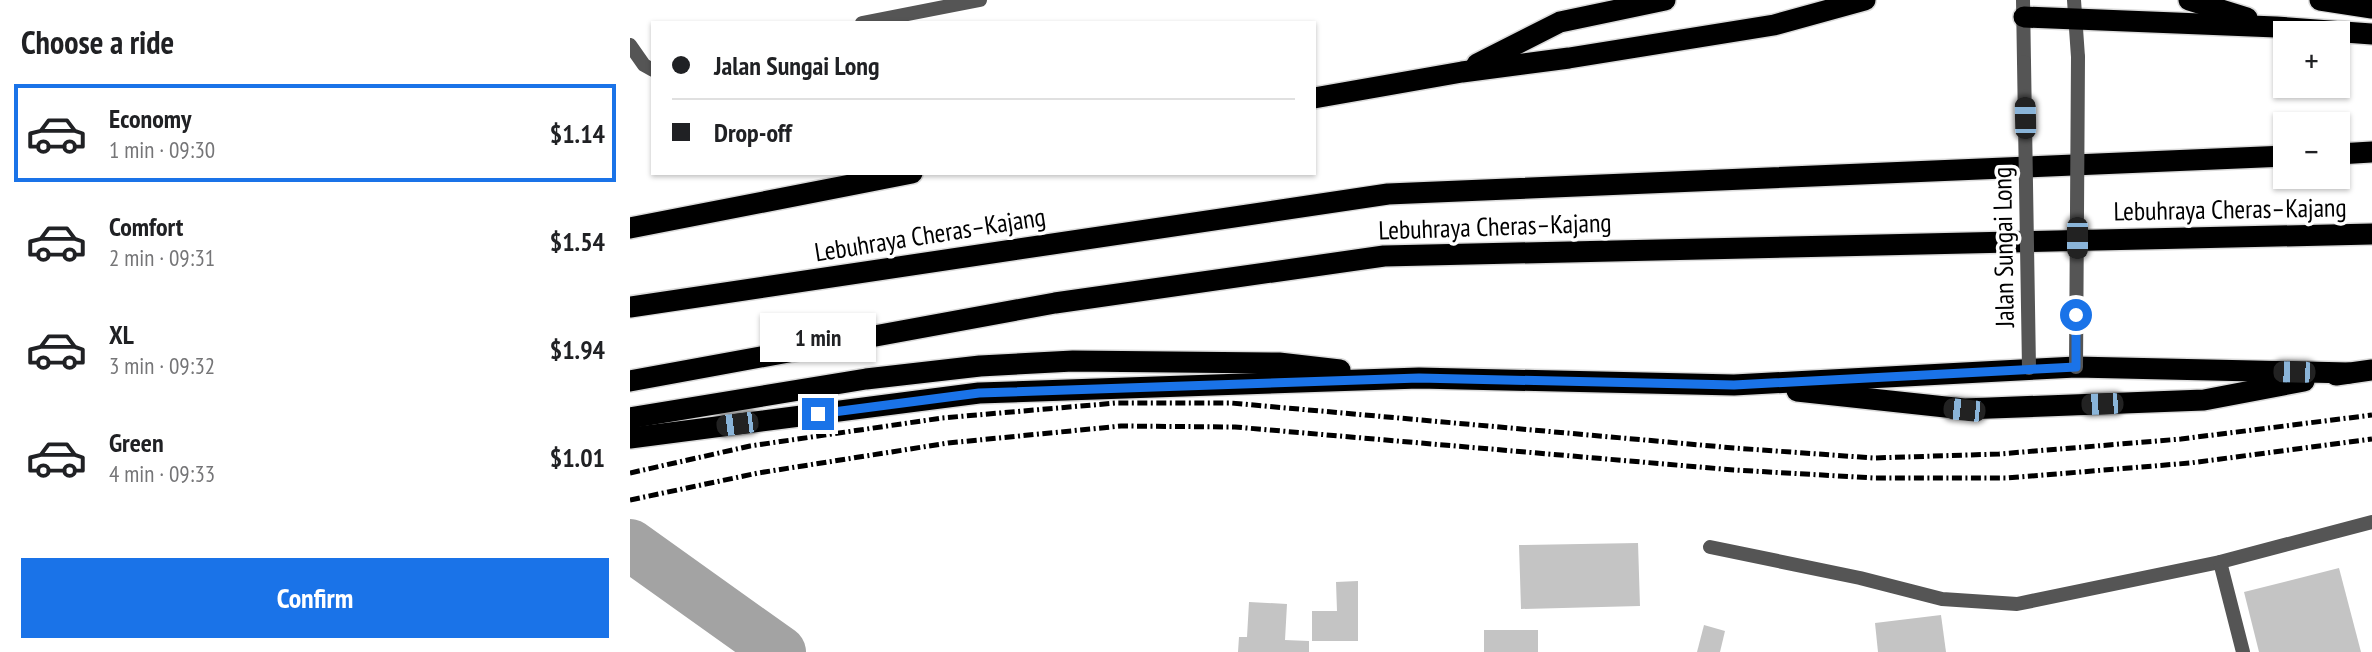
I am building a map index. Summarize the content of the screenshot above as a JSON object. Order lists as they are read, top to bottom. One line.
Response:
{"streets":{"highway":["Lebuhraya Cheras–Kajang"],"street":["Jalan Sungai Long"]},"page":{"heading":"Choose a ride","map_buttons":["+","−"],"banner":["Jalan Sungai Long","Drop-off"],"list":[{"name":"Economy","note":"1 min · 09:30","value":"$1.14"},{"name":"Comfort","note":"2 min · 09:31","value":"$1.54"},{"name":"XL","note":"3 min · 09:32","value":"$1.94"},{"name":"Green","note":"4 min · 09:33","value":"$1.01"}],"bubble":"1 min","buttons":"Confirm"}}
